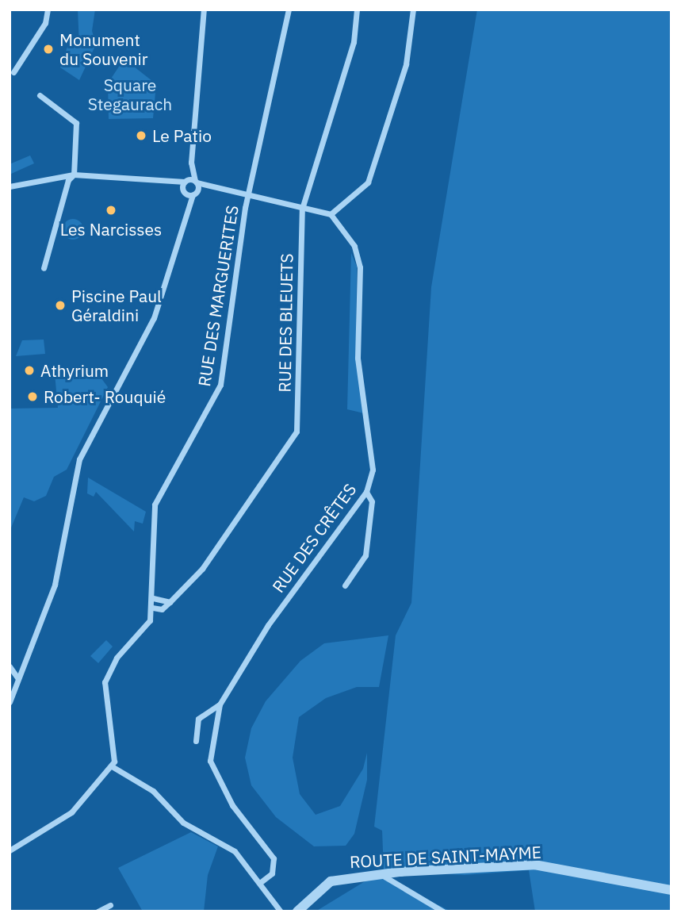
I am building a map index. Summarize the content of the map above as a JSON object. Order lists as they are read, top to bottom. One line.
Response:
{"streets":{"street":["RUE DES MARGUERITES","RUE DES BLEUETS","RUE DES CRÊTES","ROUTE DE SAINT-MAYME"]},"crossings":[["RUE DES MARGUERITES","RUE DES BLEUETS"]],"parks":["Square Stegaurach"],"places":["Monument du Souvenir","Le Patio","Les Narcisses","Piscine Paul Géraldini","Athyrium","Robert- Rouquié"]}
